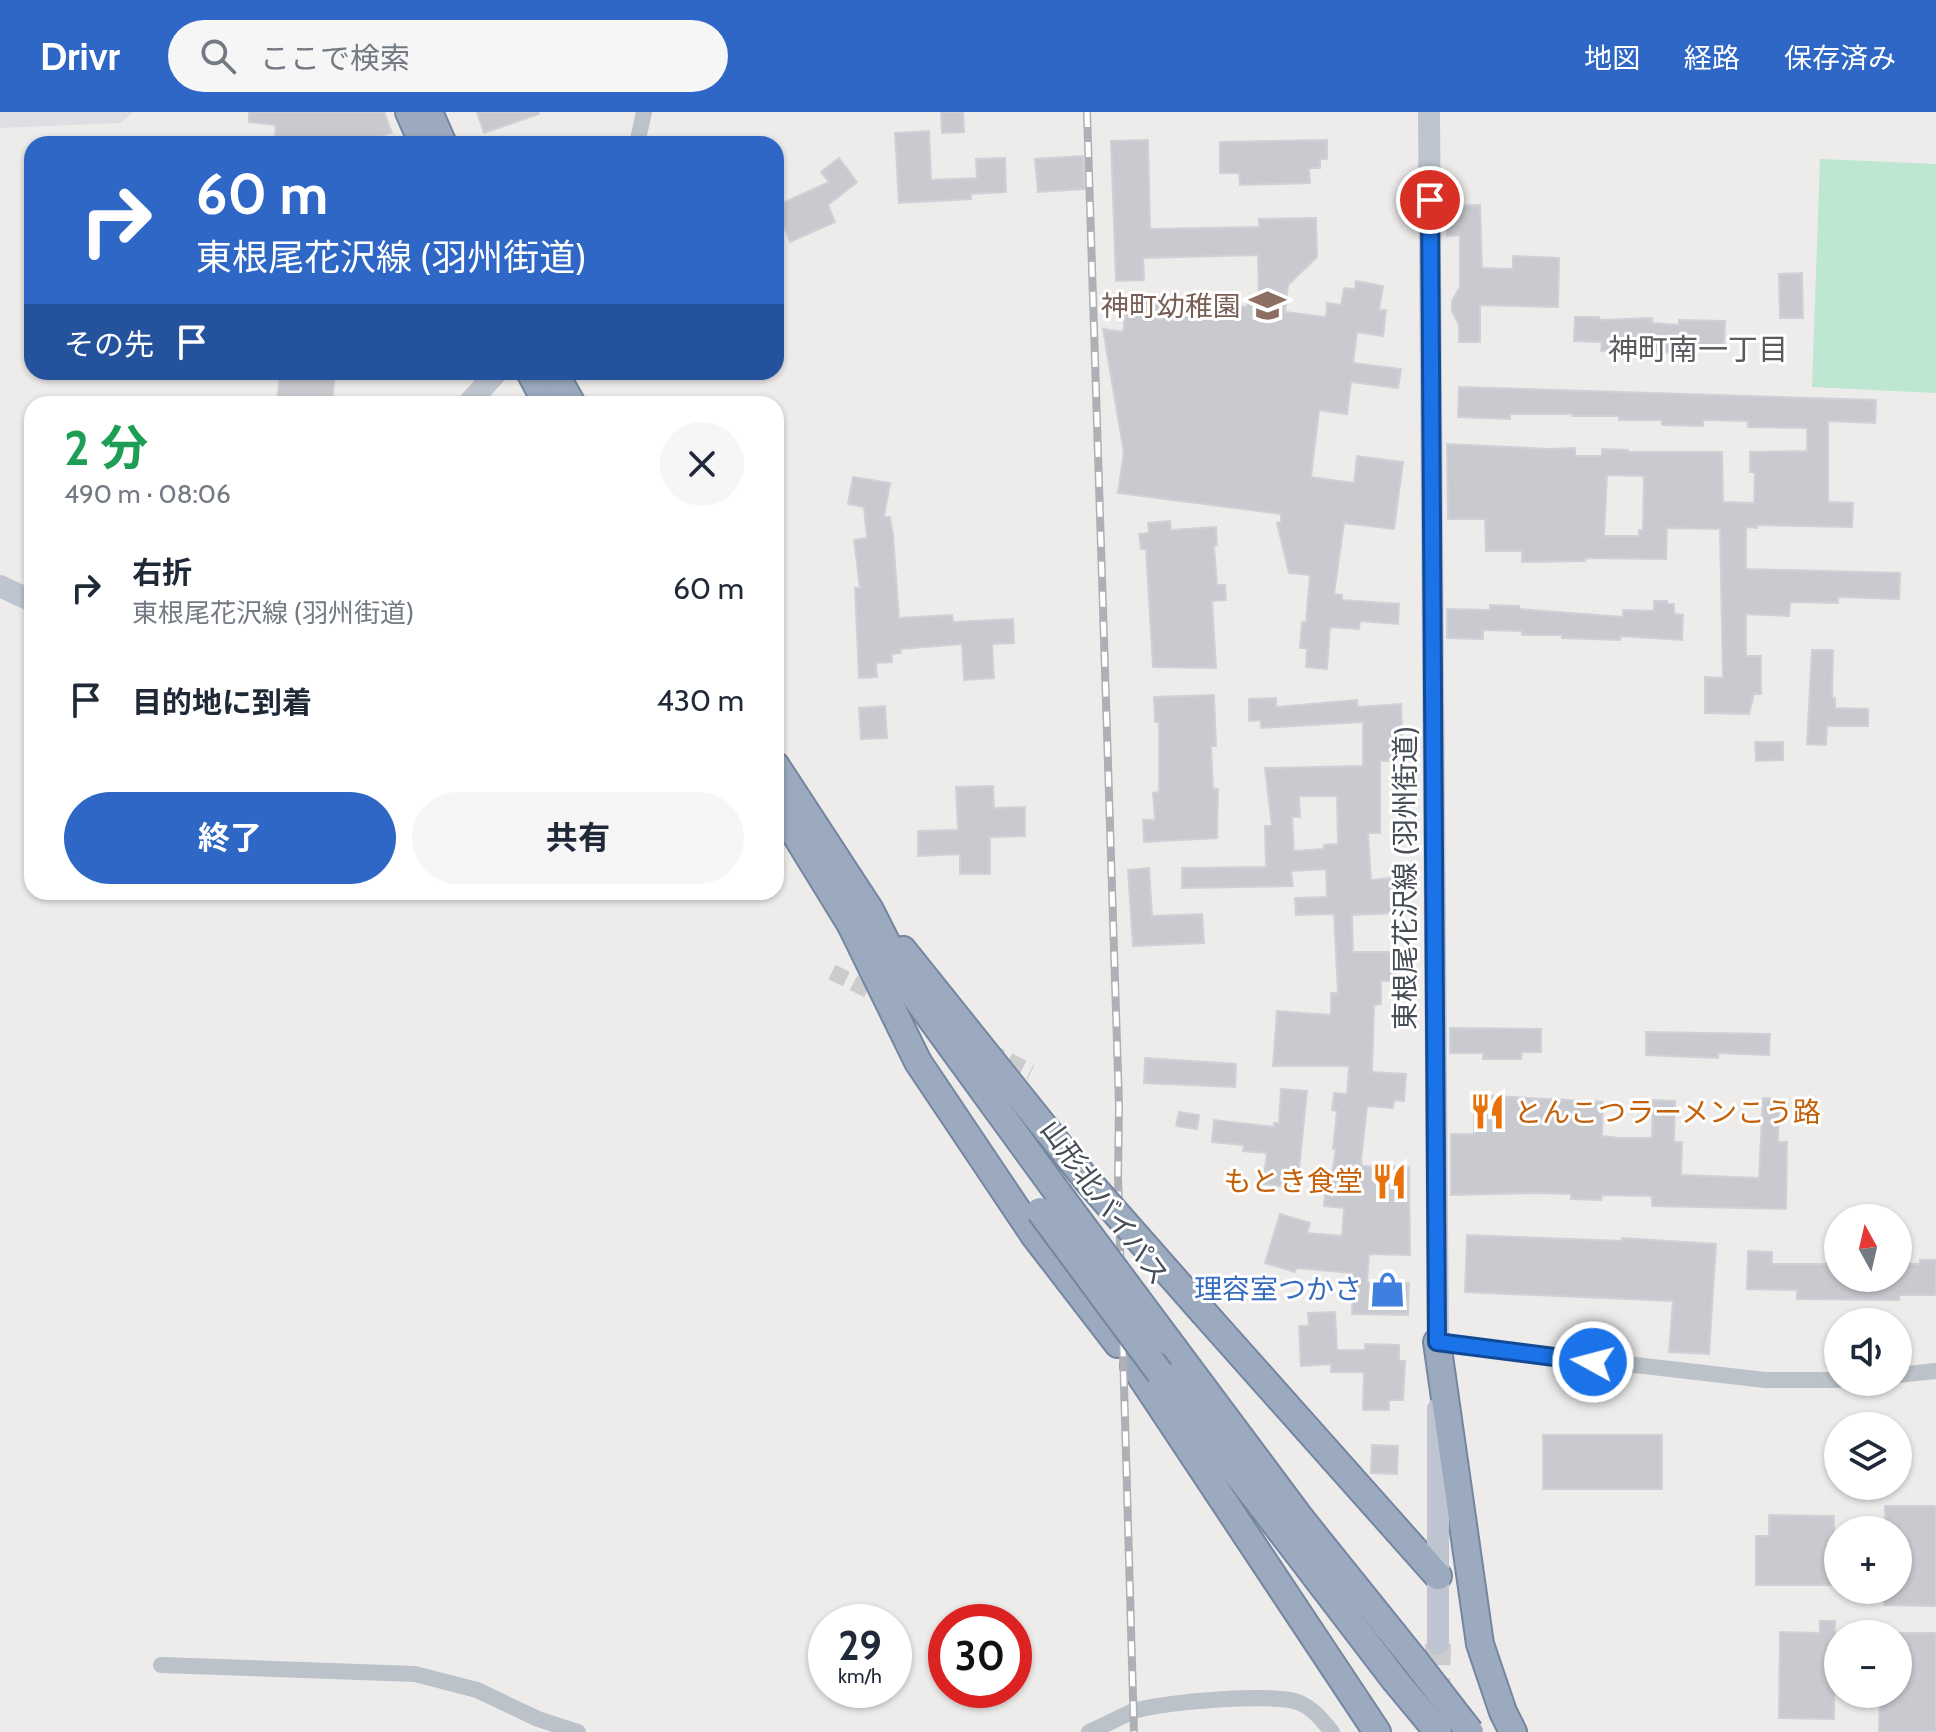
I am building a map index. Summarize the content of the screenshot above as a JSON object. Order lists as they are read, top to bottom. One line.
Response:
{"streets":{"highway":["山形北バイパス"],"main road":["東根尾花沢線 (羽州街道)"]},"districts":["神町南一丁目"],"places":{"school or university":["神町幼稚園"],"restaurant":["とんこつラーメンこう路","もとき食堂"],"shop":["理容室つかさ"]},"north":"top","page":{"header":"Drivr","search":"ここで検索","nav":["地図","経路","保存済み"],"turn":["60 m","東根尾花沢線 (羽州街道)"],"then":"その先","heading":["2 分","490 m · 08:06"],"list":[{"name":"右折","note":"東根尾花沢線 (羽州街道)","value":"60 m"},{"name":"目的地に到着","value":"430 m"}],"buttons":["終了","共有"],"map_buttons":["+","−"],"speed":"29 km/h","limit":"30"}}
